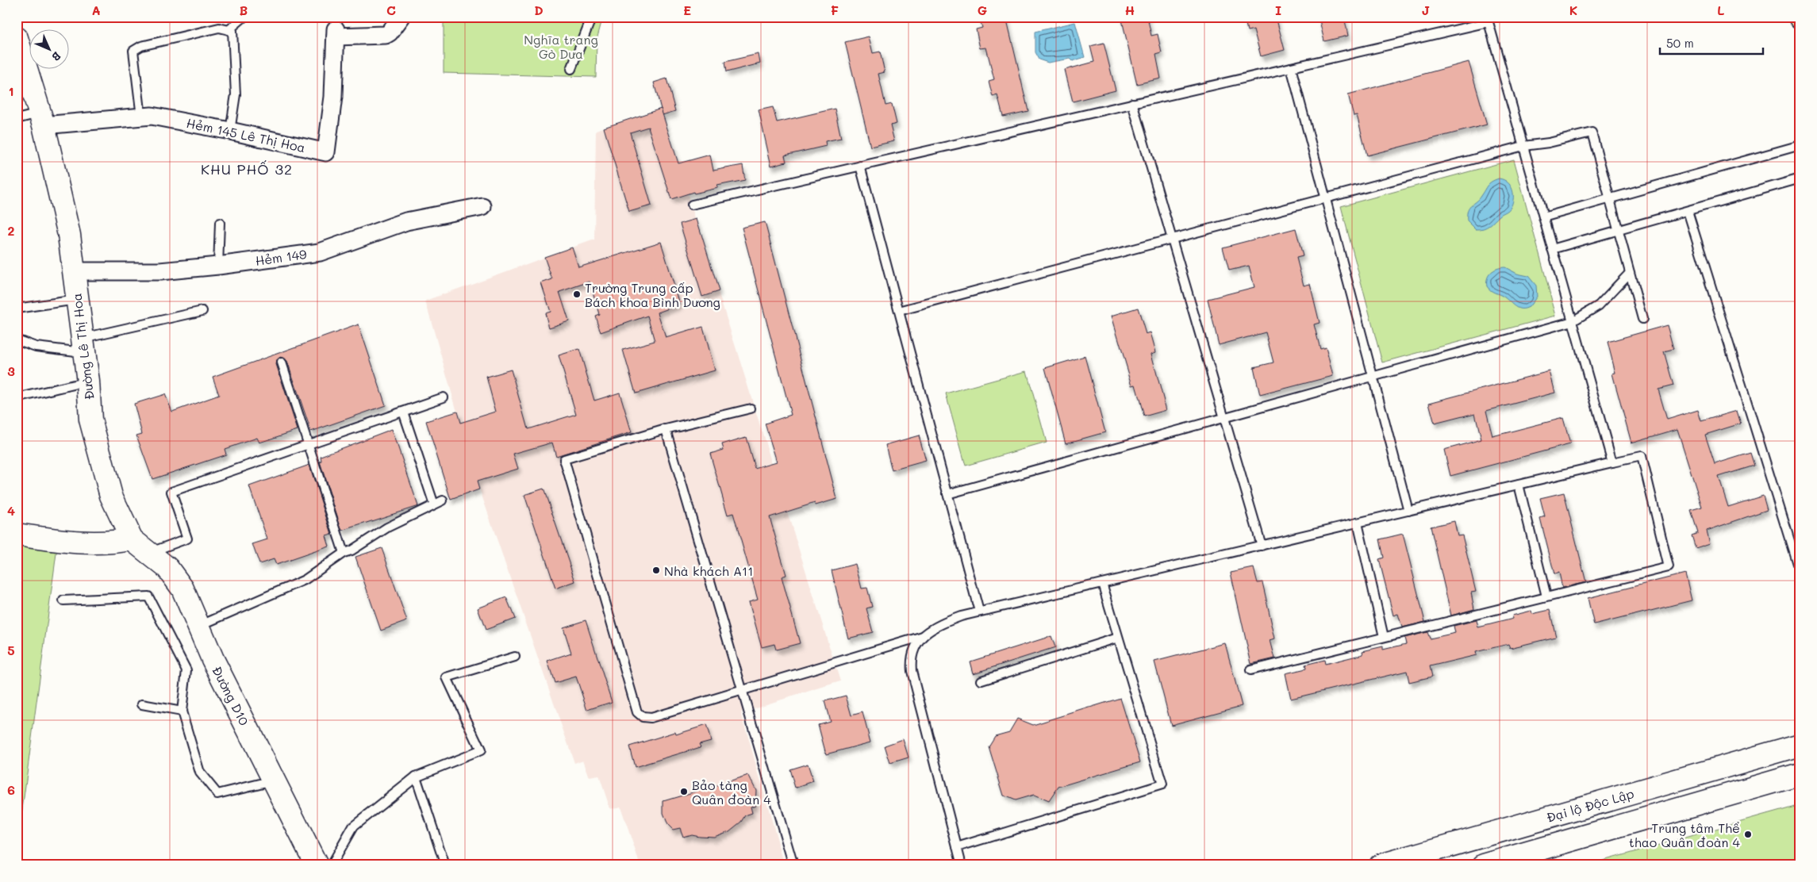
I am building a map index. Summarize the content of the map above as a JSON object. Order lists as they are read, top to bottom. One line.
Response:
{"streets":{"street":["Hẻm 145 Lê Thị Hoa","Hẻm 149","Đường Lê Thị Hoa","Đường D10","Đại lộ Độc Lập"]},"crossings":[["Hẻm 145 Lê Thị Hoa","Đường Lê Thị Hoa"],["Hẻm 149","Đường Lê Thị Hoa"],["Đường Lê Thị Hoa","Đường D10"]],"districts":["KHU PHỐ 32"],"parks":["Nghĩa trang Gò Dưa"],"places":["Trường Trung cấp Bách khoa Bình Dương","Nhà khách A11","Bảo tàng Quân đoàn 4","Trung tâm Thể thao Quân đoàn 4"],"scale_bar":"50 m","north":"bottom right","grid":{"columns":["A","B","C","D","E","F","G","H","I","J","K","L"],"rows":["1","2","3","4","5","6"]}}
